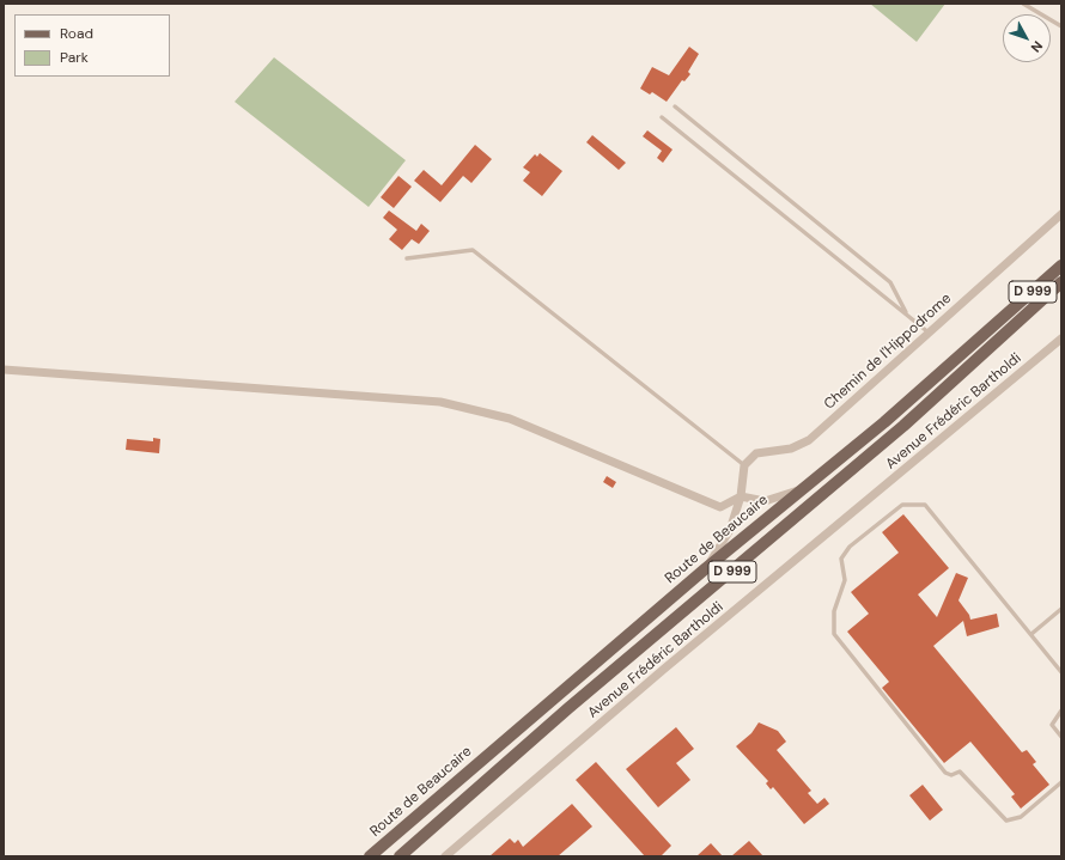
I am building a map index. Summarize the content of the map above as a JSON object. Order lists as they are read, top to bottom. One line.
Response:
{"streets":{"main road":["D 999","Route de Beaucaire"],"street":["Chemin de l'Hippodrome","Avenue Frédéric Bartholdi"]},"legend":["Road","Park"],"north":"bottom right"}
